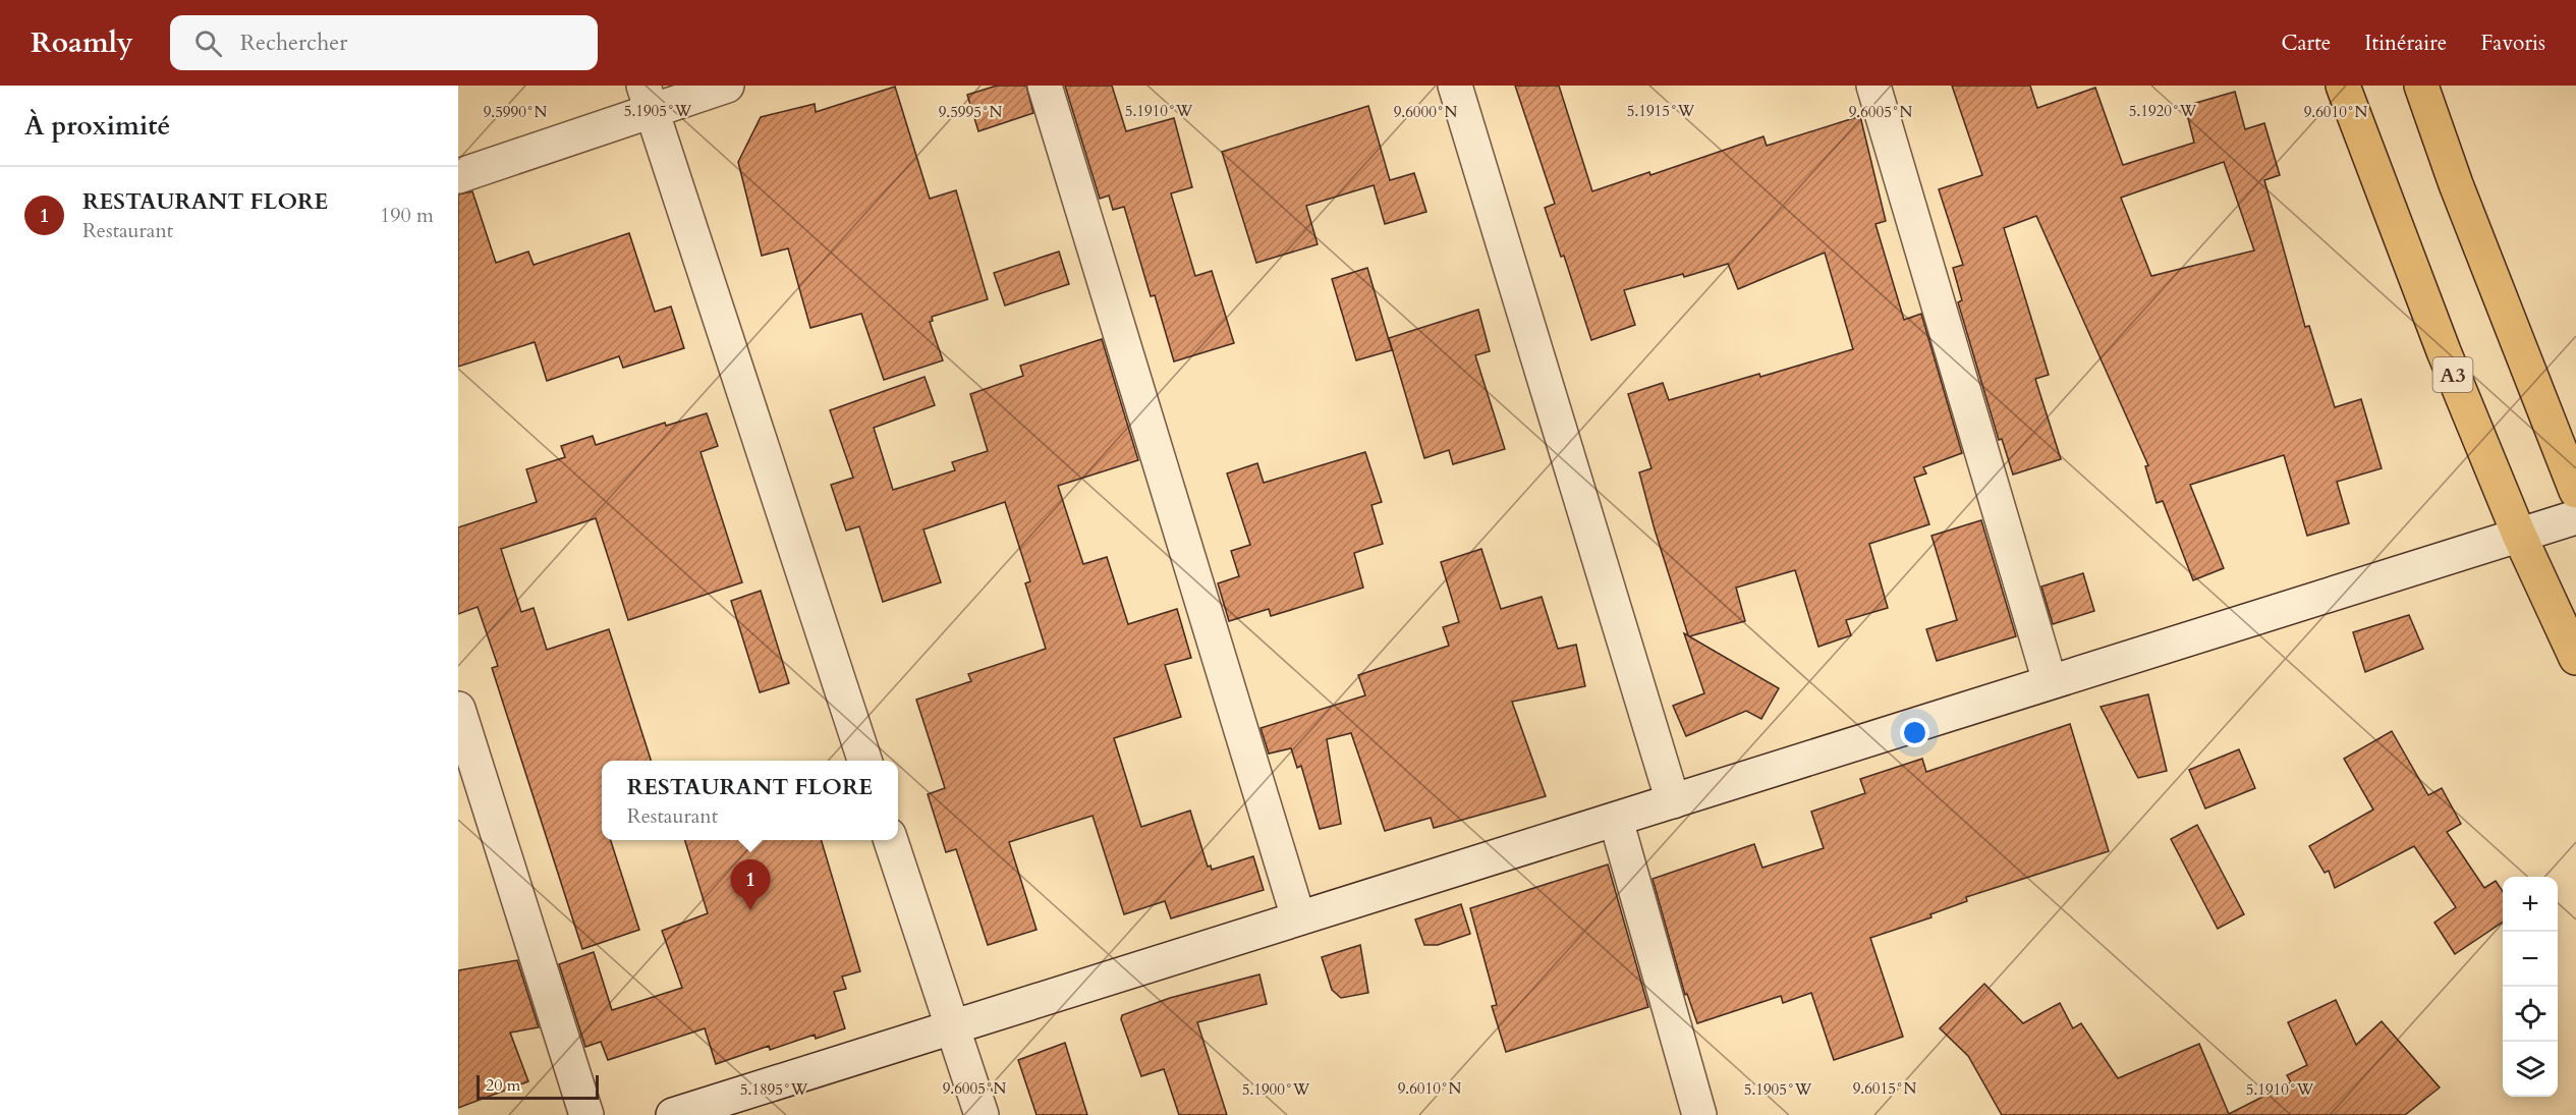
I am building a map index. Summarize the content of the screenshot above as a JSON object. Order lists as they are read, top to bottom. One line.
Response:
{"streets":{"highway":["A3"]},"scale_bar":"20 m","page":{"header":"Roamly","search":"Rechercher","nav":["Carte","Itinéraire","Favoris"],"heading":"À proximité","list":[{"mark":"1","name":"RESTAURANT FLORE","note":"Restaurant","value":"190 m"}],"popup":["RESTAURANT FLORE","Restaurant"],"pins":"1","map_buttons":["+","−"],"scale":"20 m"},"coordinates":["5.1905°W","5.1910°W","5.1915°W","5.1920°W","9.5990°N","9.5995°N","9.6000°N","9.6005°N","9.6010°N","9.6015°N","5.1895°W","5.1900°W"]}
